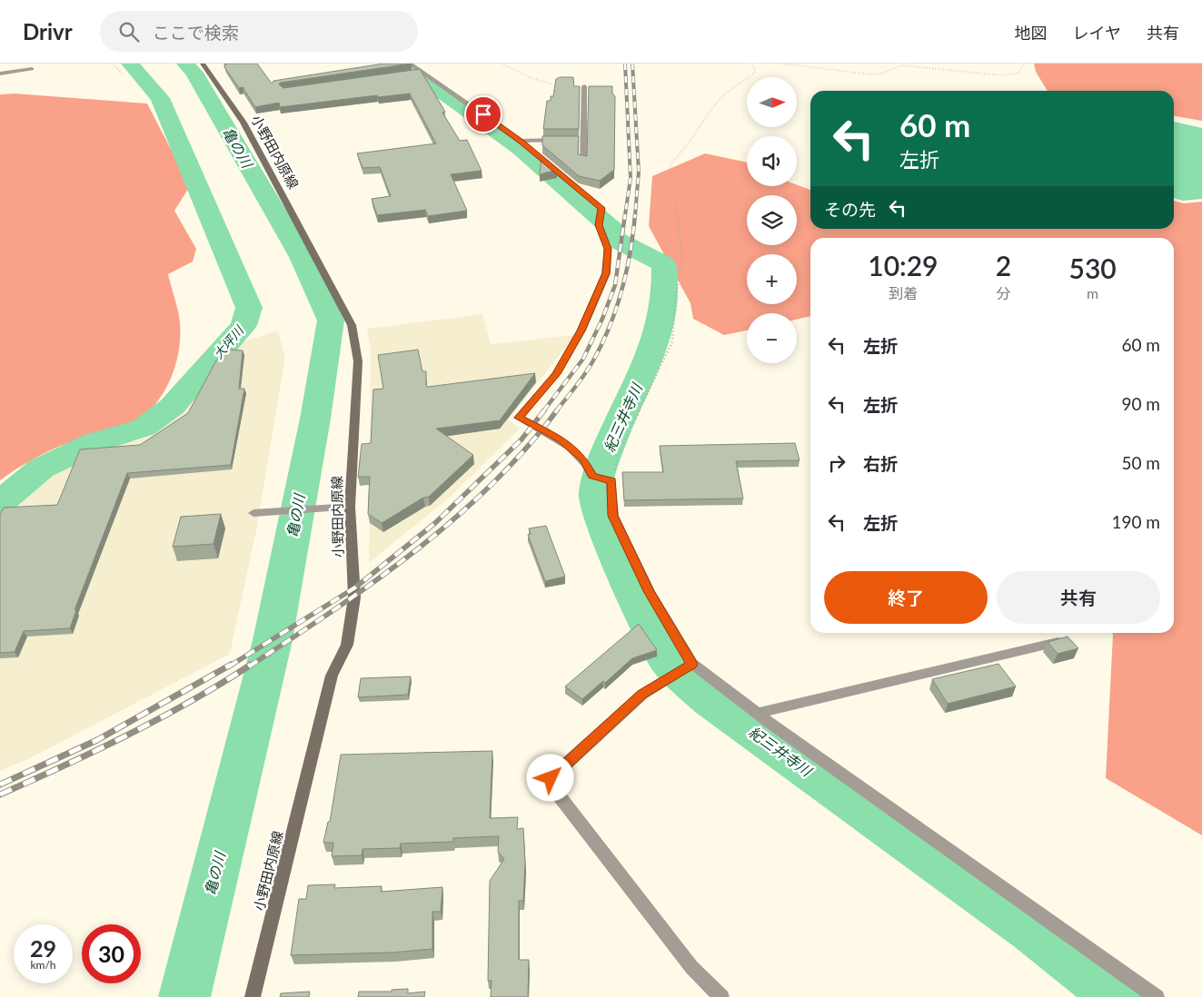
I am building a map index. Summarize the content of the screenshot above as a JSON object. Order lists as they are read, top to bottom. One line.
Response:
{"streets":{"main road":["小野田内原線"]},"water":["亀の川","大坪川","紀三井寺川"],"north":"right","page":{"header":"Drivr","search":"ここで検索","nav":["地図","レイヤ","共有"],"map_buttons":["+","−"],"turn":["60 m","左折"],"then":"その先","eta":["10:29","到着","2","分","530","m"],"list":[{"name":"左折","value":"60 m"},{"name":"左折","value":"90 m"},{"name":"右折","value":"50 m"},{"name":"左折","value":"190 m"}],"buttons":["終了","共有"],"speed":"29 km/h","limit":"30"}}
